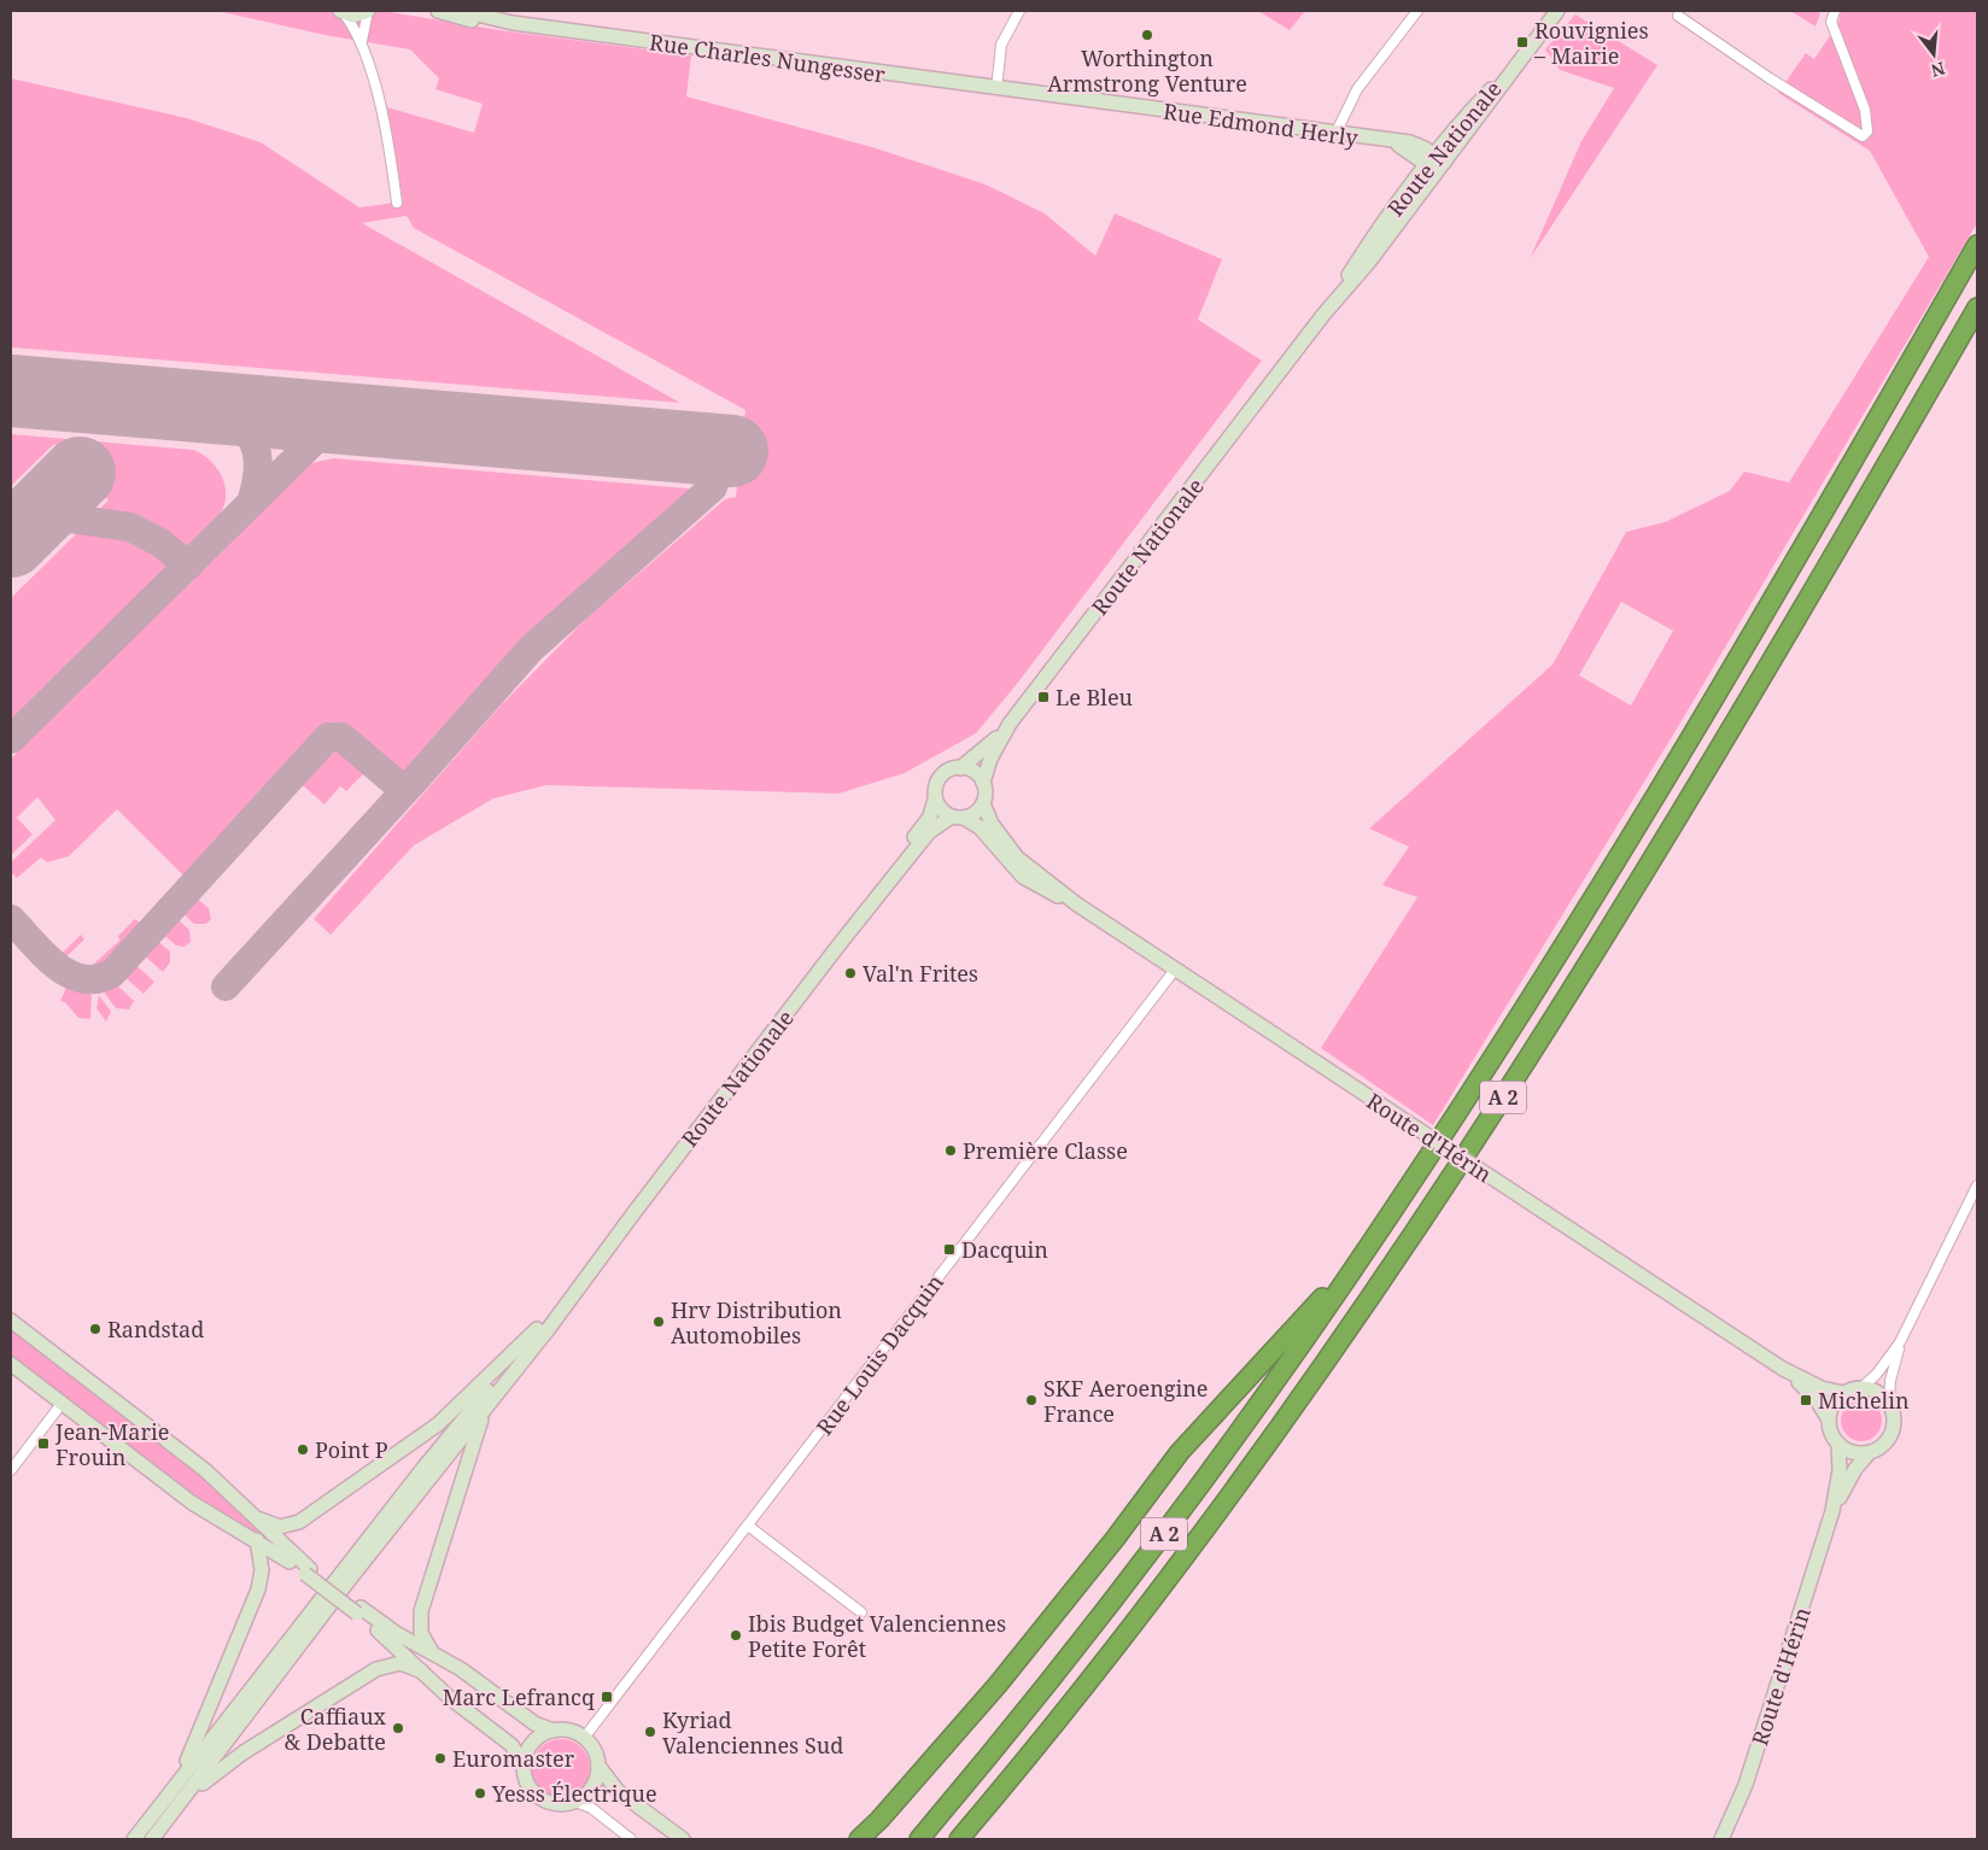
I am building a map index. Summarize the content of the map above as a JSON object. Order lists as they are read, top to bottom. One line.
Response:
{"streets":{"highway":["A 2"],"street":["Rue Charles Nungesser","Rue Edmond Herly","Route Nationale","Route d'Hérin","Rue Louis Dacquin"]},"crossings":[["Rue Charles Nungesser","Rue Edmond Herly"],["Rue Edmond Herly","Route Nationale"],["Route Nationale","Route d'Hérin"],["Route d'Hérin","Rue Louis Dacquin"]],"places":{"other":["Worthington Armstrong Venture","Val'n Frites","Première Classe","Hrv Distribution Automobiles","Randstad","SKF Aeroengine France","Point P","Ibis Budget Valenciennes Petite Forêt","Caffiaux & Debatte","Kyriad Valenciennes Sud","Euromaster","Yesss Électrique"],"transit":["Rouvignies – Mairie","Le Bleu","Dacquin","Michelin","Jean-Marie Frouin","Marc Lefrancq"]},"north":"bottom"}
